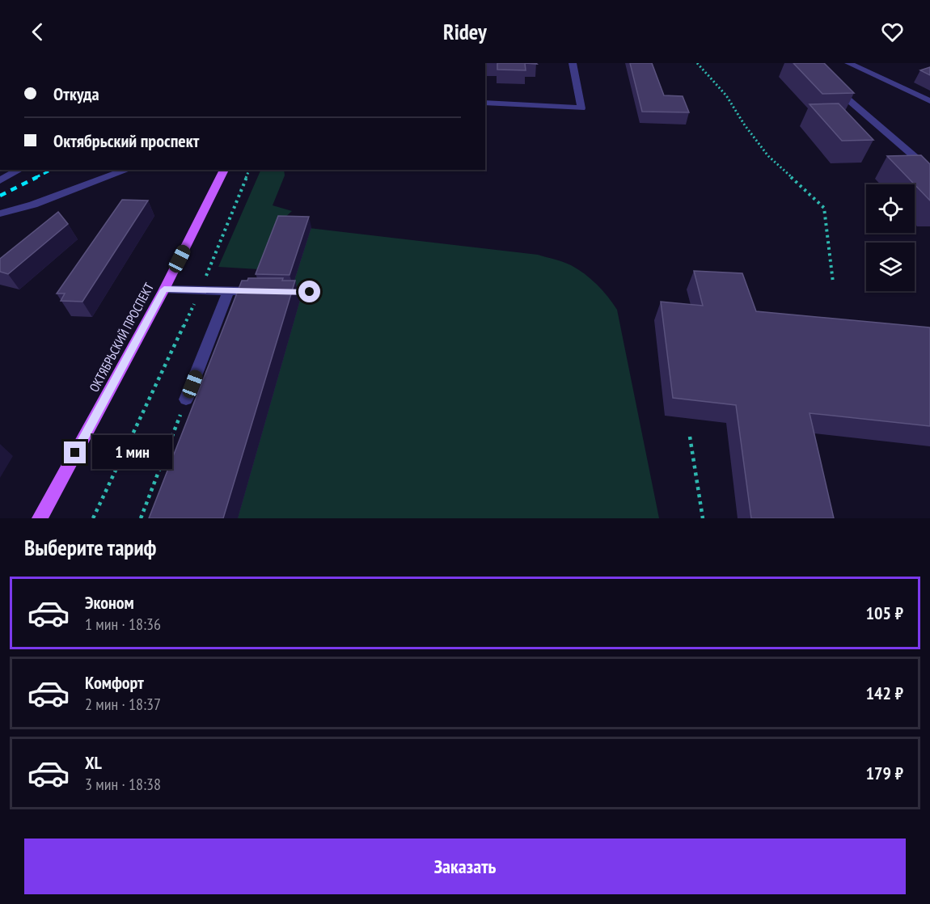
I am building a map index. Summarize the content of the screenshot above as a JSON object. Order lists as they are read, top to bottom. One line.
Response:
{"streets":{"main road":["ОКТЯБРЬСКИЙ ПРОСПЕКТ"]},"page":{"header":"Ridey","banner":["Откуда","Октябрьский проспект"],"bubble":"1 мин","heading":"Выберите тариф","list":[{"name":"Эконом","note":"1 мин · 18:36","value":"105 ₽"},{"name":"Комфорт","note":"2 мин · 18:37","value":"142 ₽"},{"name":"XL","note":"3 мин · 18:38","value":"179 ₽"}],"buttons":"Заказать"}}
